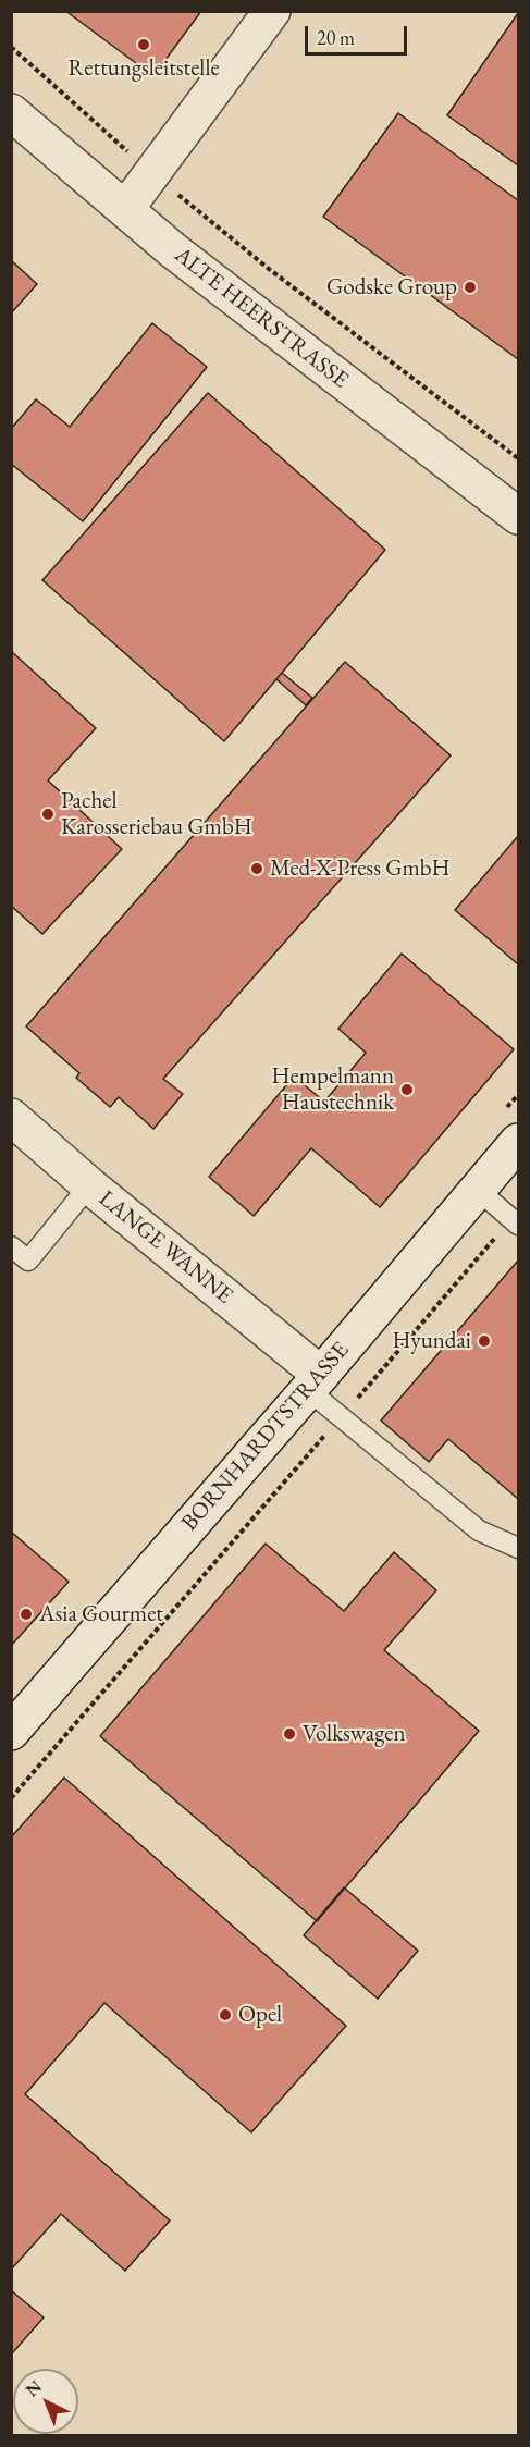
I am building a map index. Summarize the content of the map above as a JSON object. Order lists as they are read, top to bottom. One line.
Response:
{"streets":{"street":["ALTE HEERSTRASSE","LANGE WANNE","BORNHARDTSTRASSE"]},"crossings":[["LANGE WANNE","BORNHARDTSTRASSE"]],"places":["Rettungsleitstelle","Godske Group","Pachel Karosseriebau GmbH","Med-X-Press GmbH","Hempelmann Haustechnik","Hyundai","Asia Gourmet","Volkswagen","Opel"],"scale_bar":"20 m","north":"top left"}
